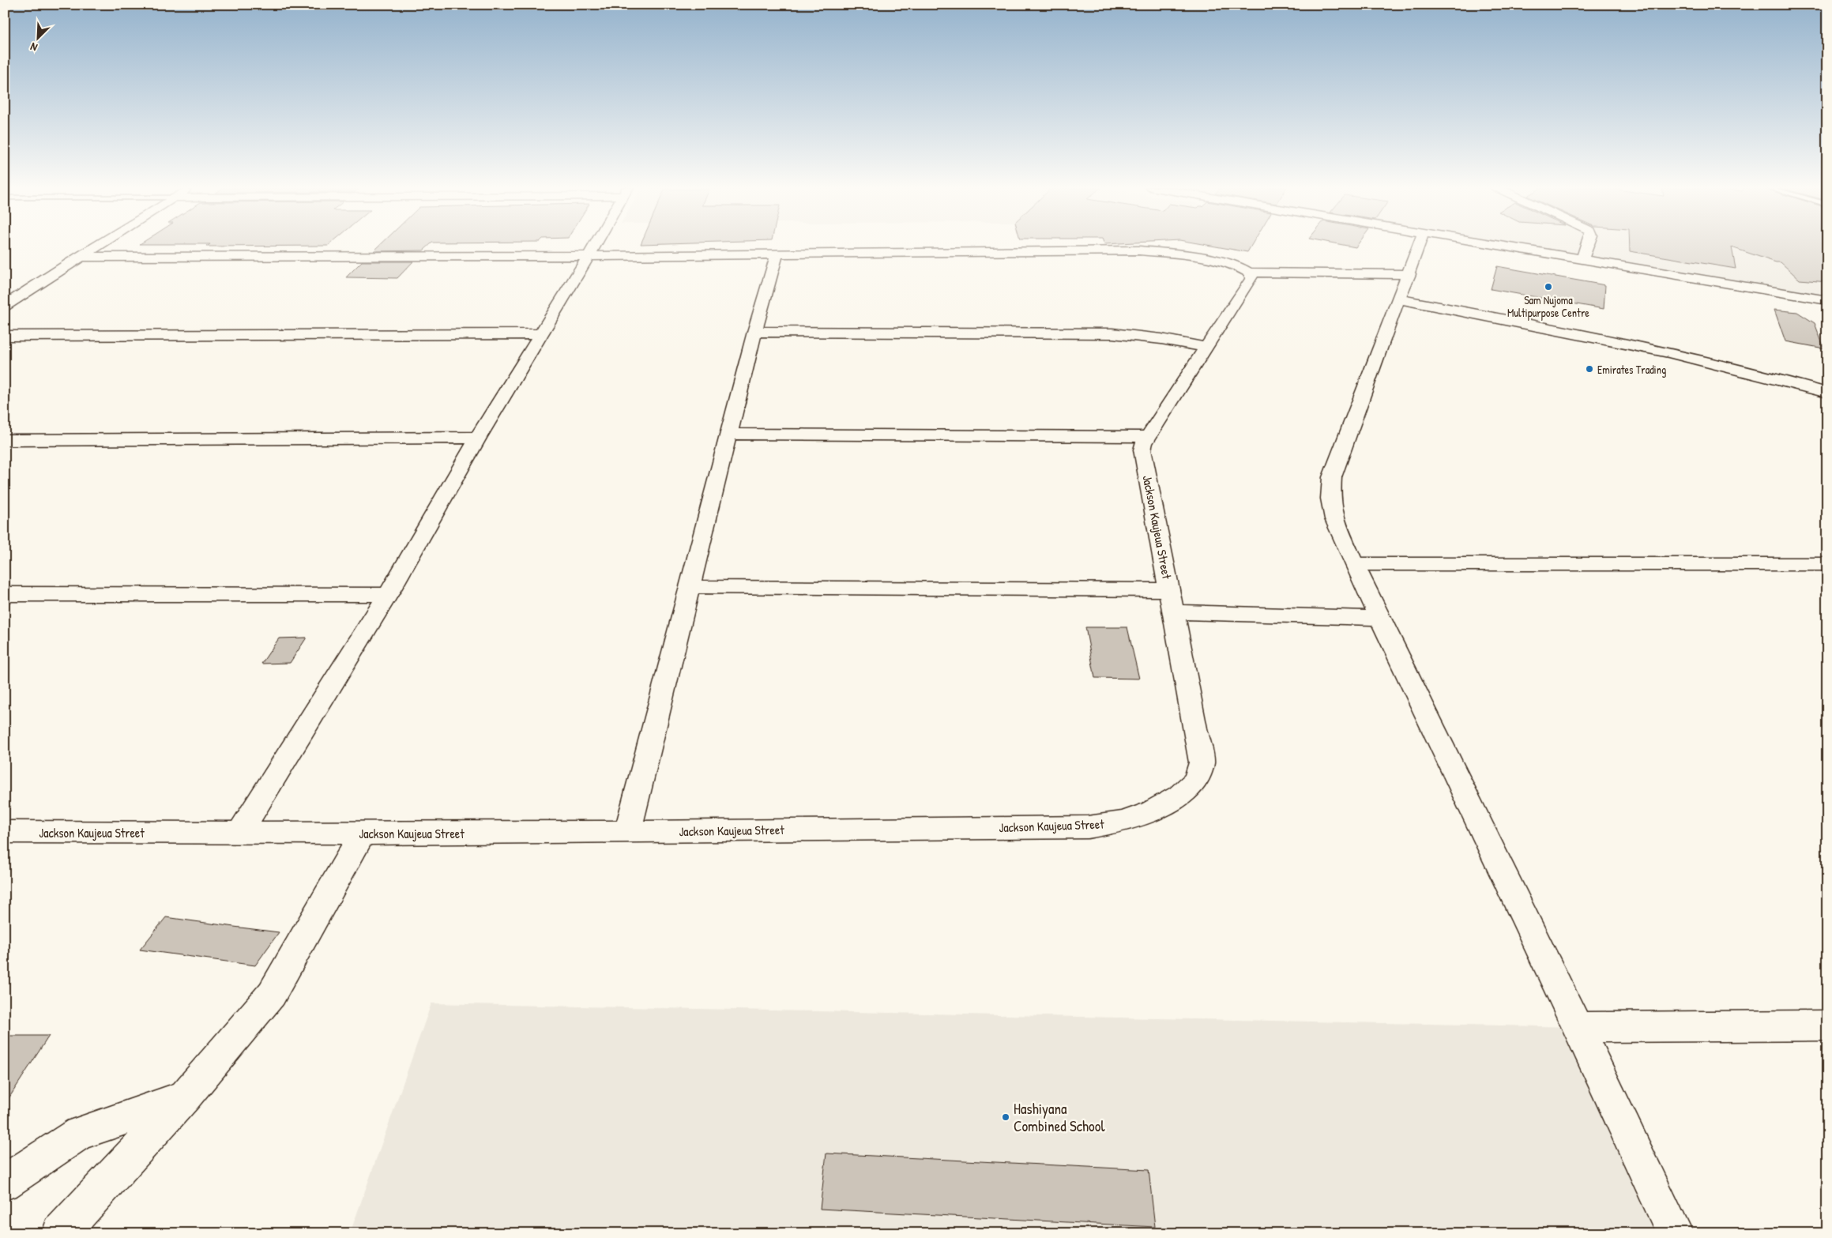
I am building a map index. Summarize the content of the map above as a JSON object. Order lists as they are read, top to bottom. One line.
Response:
{"streets":{"street":["Jackson Kaujeua Street"]},"places":["Sam Nujoma Multipurpose Centre","Emirates Trading","Hashiyana Combined School"],"north":"bottom left"}
